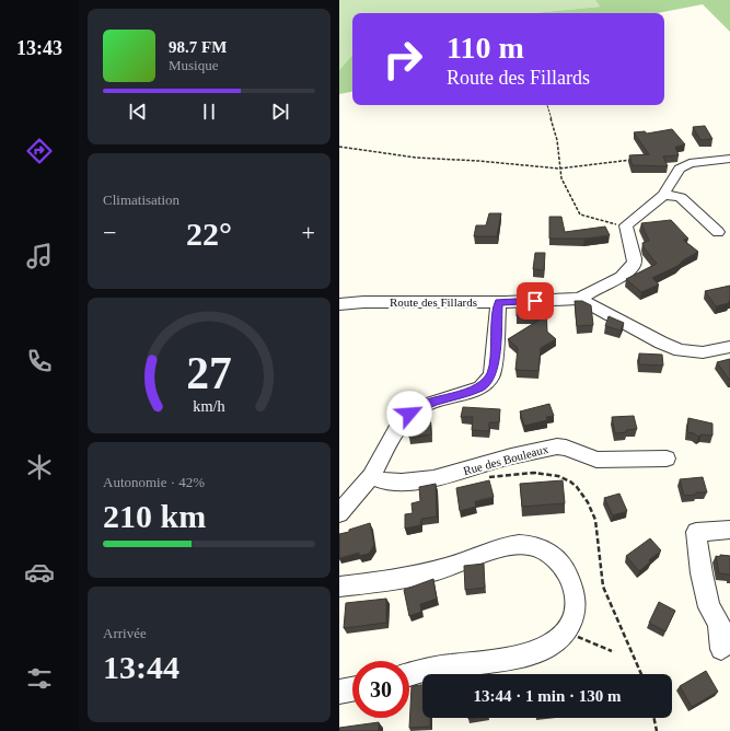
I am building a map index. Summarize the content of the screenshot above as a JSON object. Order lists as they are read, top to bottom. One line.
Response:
{"streets":{"street":["Route des Fillards","Rue des Bouleaux"]},"page":{"tabs":"13:43","turn":["110 m","Route des Fillards"],"song":["98.7 FM","Musique"],"tile":["Climatisation",["Autonomie · 42%","210 km"],["Arrivée","13:44"]],"heat":["−","22°","+"],"limit":"30","trip":"13:44 · 1 min · 130 m","gauge":["27","km/h"]}}
